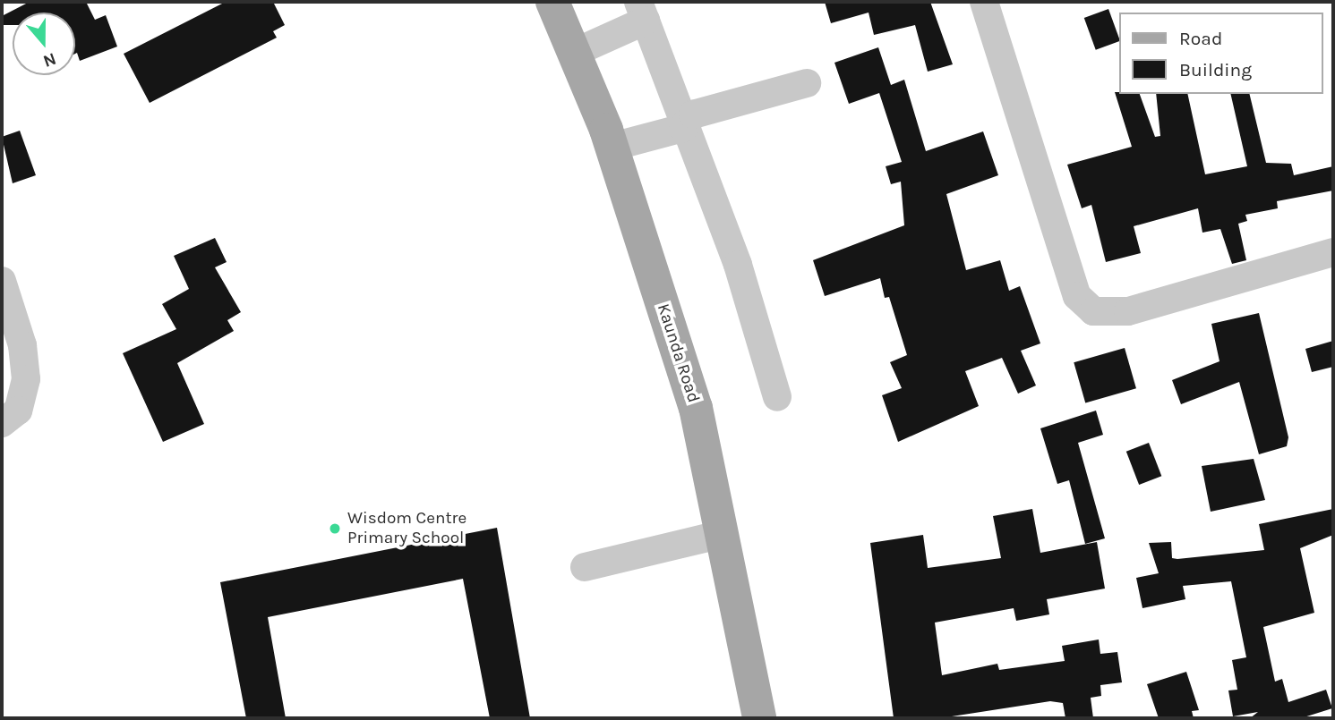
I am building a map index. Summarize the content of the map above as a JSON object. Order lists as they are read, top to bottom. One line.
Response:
{"streets":{"main road":["Kaunda Road"]},"places":["Wisdom Centre Primary School"],"legend":["Road","Building"],"north":"bottom"}
